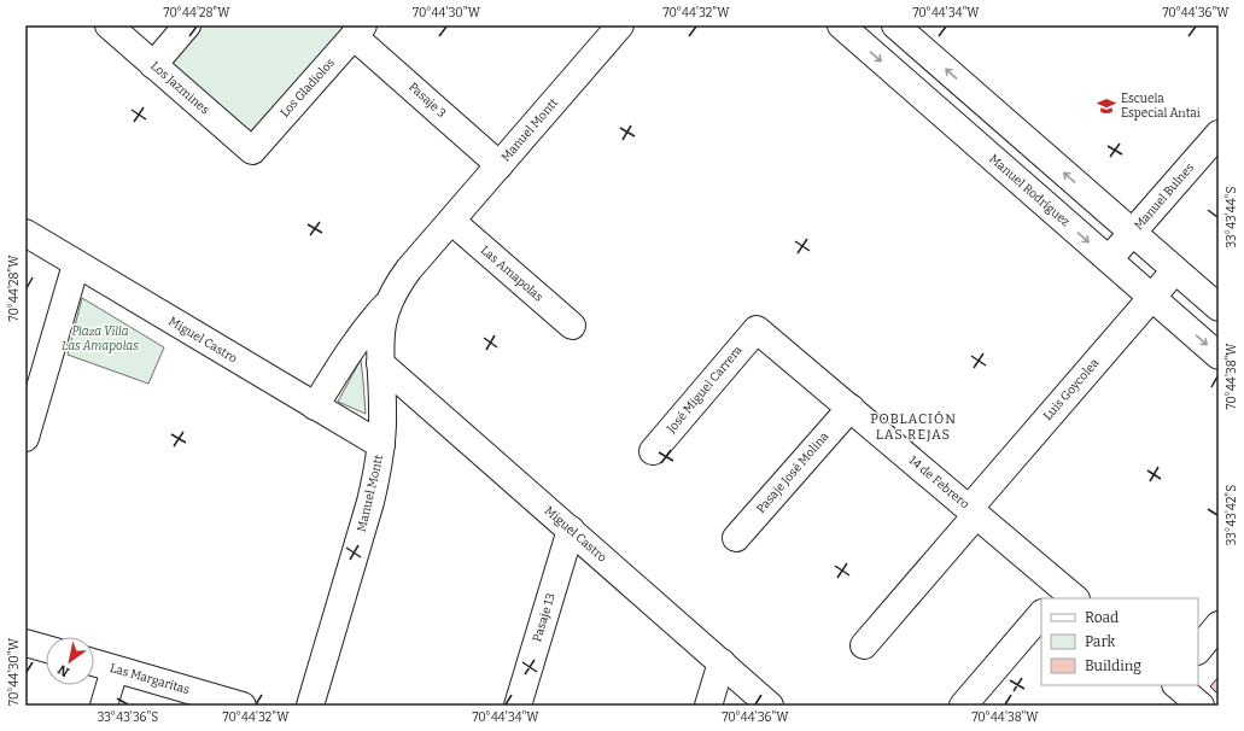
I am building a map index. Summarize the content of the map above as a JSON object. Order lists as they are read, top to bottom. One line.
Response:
{"streets":{"street":["Los Jazmines","Los Gladiolos","Pasaje 3","Manuel Montt","Manuel Rodríguez","Manuel Bulnes","Las Amapolas","Miguel Castro","José Miguel Carrera","Luis Goycolea","Pasaje José Molina","14 de Febrero","Pasaje 13","Las Margaritas"]},"crossings":[["Los Jazmines","Los Gladiolos"],["Los Gladiolos","Pasaje 3"],["Pasaje 3","Manuel Montt"],["Manuel Montt","Las Amapolas"],["Manuel Montt","Miguel Castro"],["Manuel Rodríguez","Manuel Bulnes"],["Manuel Rodríguez","Luis Goycolea"],["Miguel Castro","Pasaje 13"],["José Miguel Carrera","14 de Febrero"],["Luis Goycolea","14 de Febrero"],["Pasaje José Molina","14 de Febrero"]],"districts":["POBLACIÓN LAS REJAS"],"parks":["Plaza Villa Las Amapolas"],"places":{"school or university":["Escuela Especial Antai"]},"legend":["Road","Park","Building"],"north":"bottom left","coordinates":["70°44'28\"W","70°44'30\"W","70°44'32\"W","70°44'34\"W","70°44'36\"W","33°43'44\"S","70°44'38\"W","33°43'42\"S","33°43'36\"S"]}
